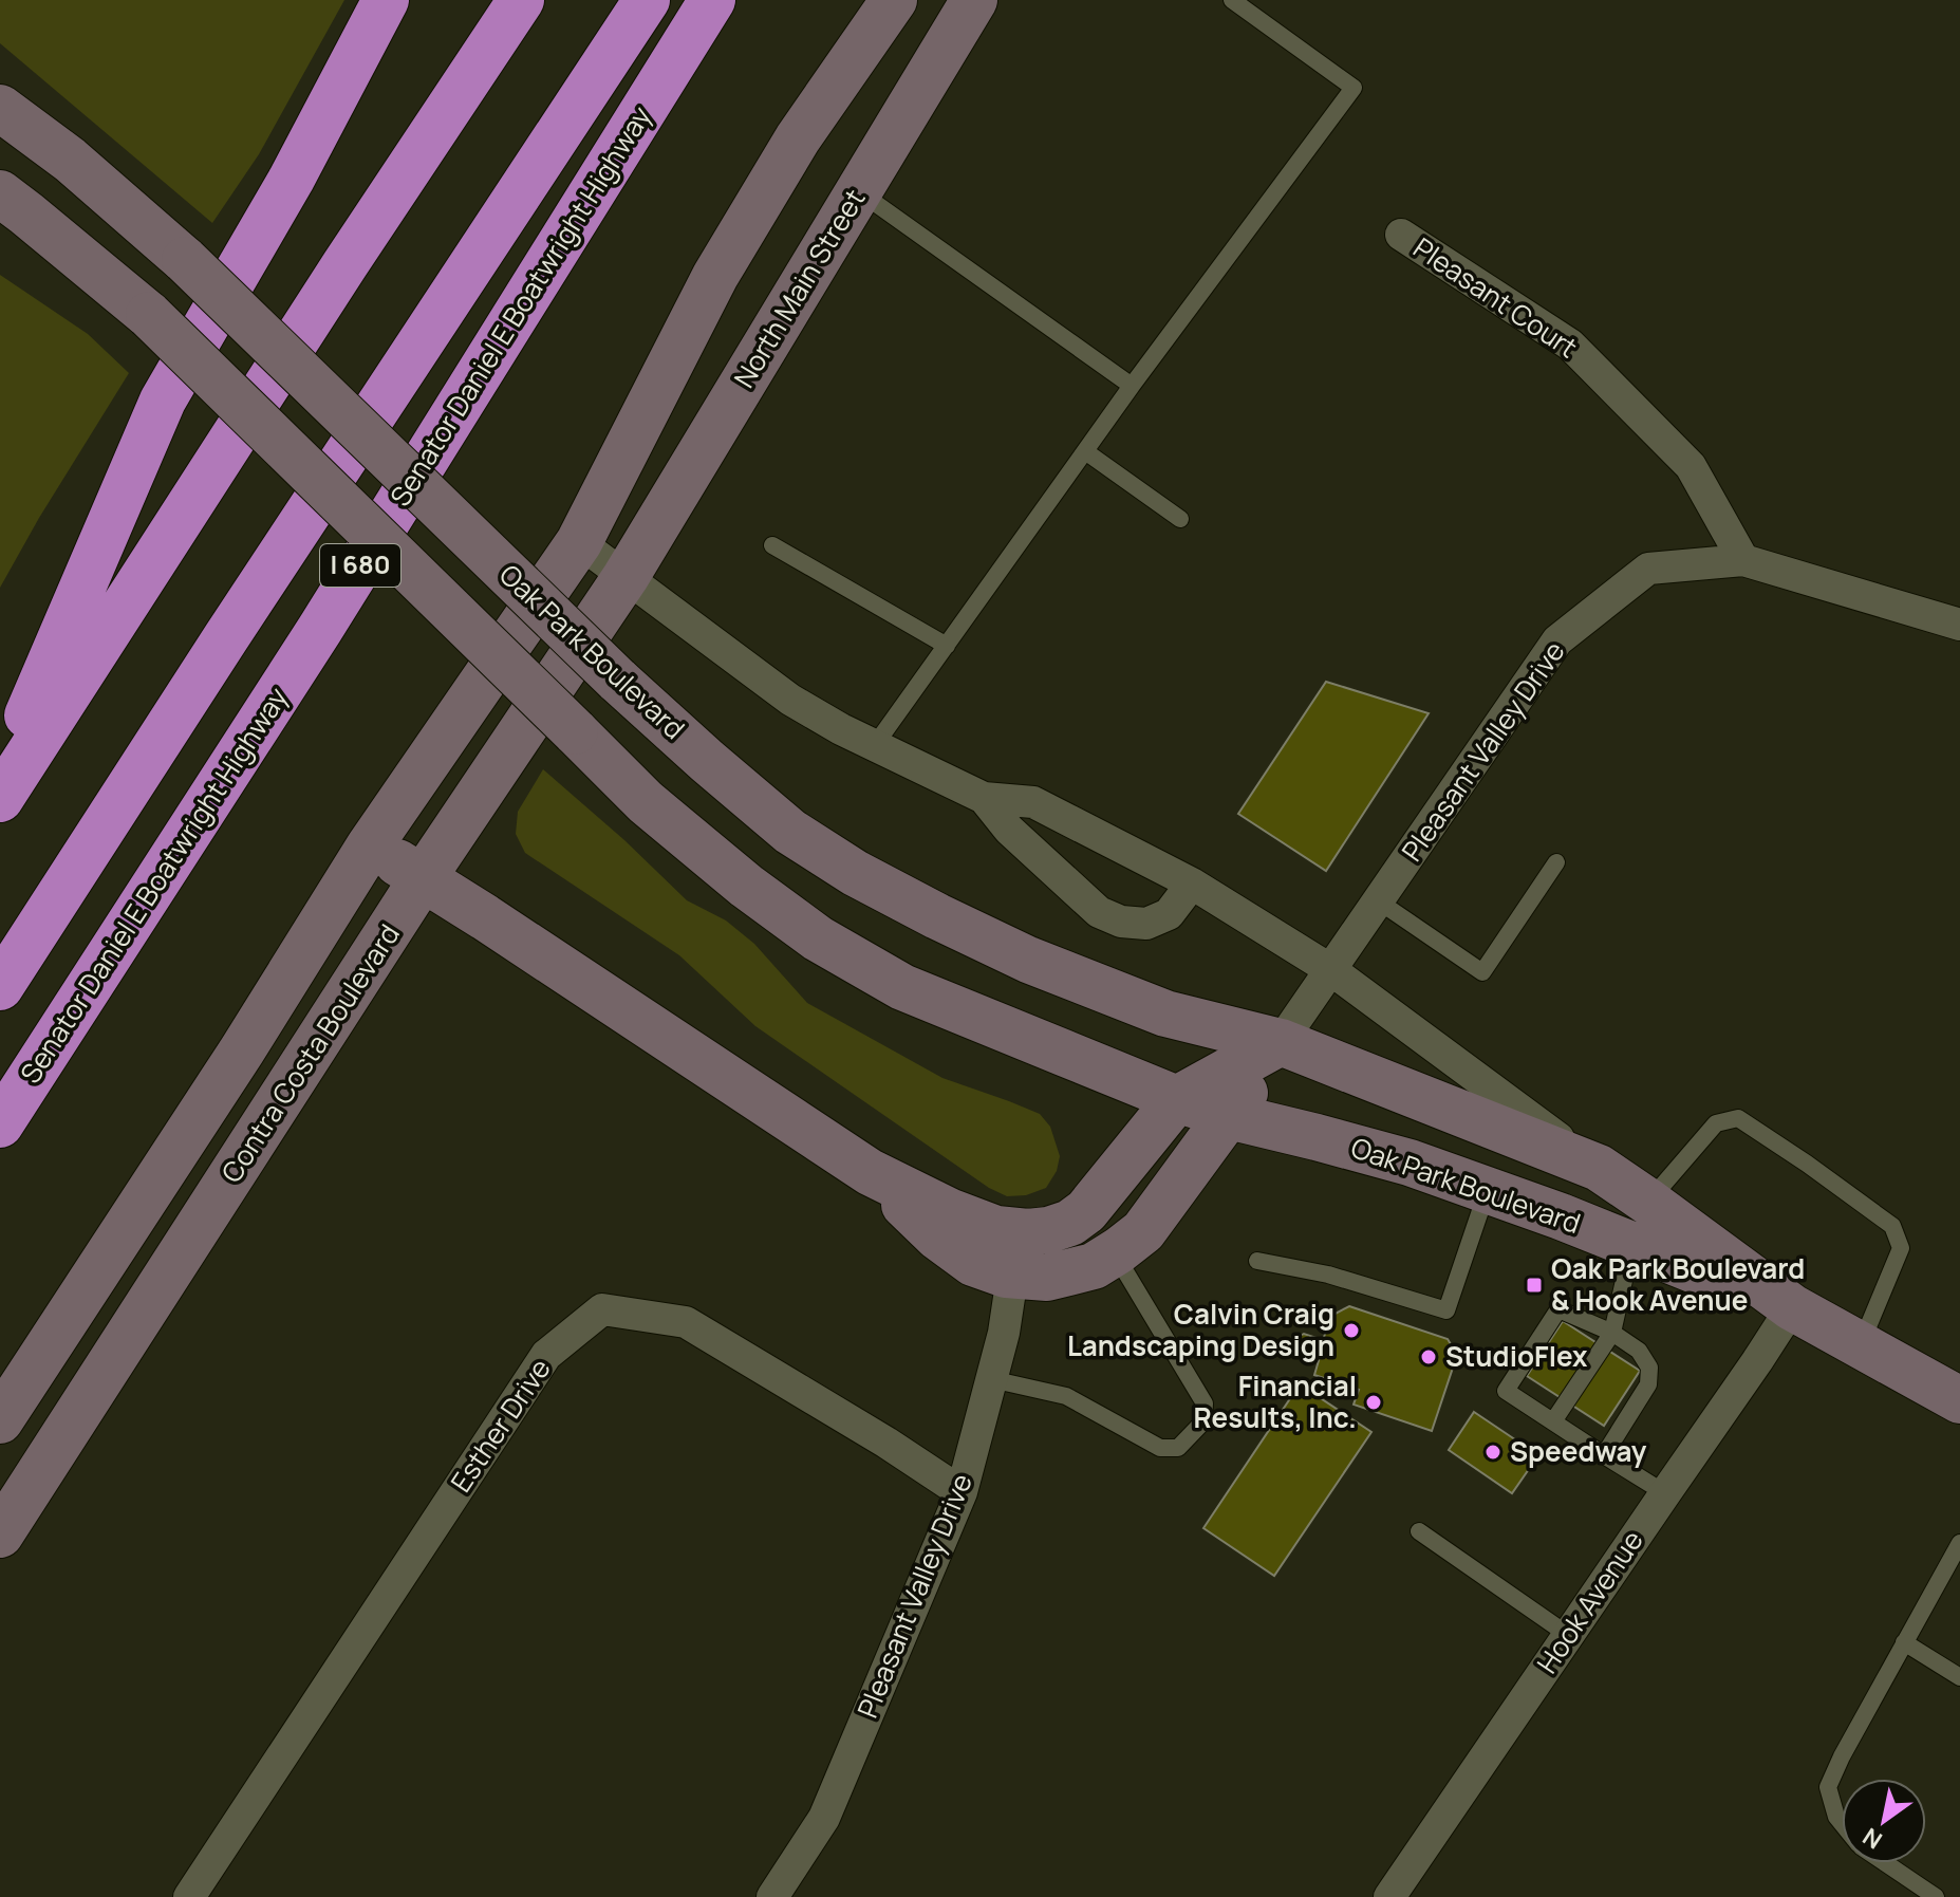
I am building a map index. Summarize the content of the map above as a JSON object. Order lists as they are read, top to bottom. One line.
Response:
{"streets":{"highway":["Senator Daniel E Boatwright Highway","I 680"],"street":["North Main Street","Pleasant Court","Oak Park Boulevard","Pleasant Valley Drive","Contra Costa Boulevard","Esther Drive","Hook Avenue"]},"crossings":[["North Main Street","Oak Park Boulevard"],["North Main Street","Contra Costa Boulevard"],["Pleasant Court","Pleasant Valley Drive"],["Oak Park Boulevard","Pleasant Valley Drive"],["Oak Park Boulevard","Contra Costa Boulevard"],["Oak Park Boulevard","Hook Avenue"],["Pleasant Valley Drive","Esther Drive"]],"places":{"transit":["Oak Park Boulevard & Hook Avenue"],"other":["Calvin Craig Landscaping Design","StudioFlex","Financial Results, Inc.","Speedway"]},"north":"bottom left"}
